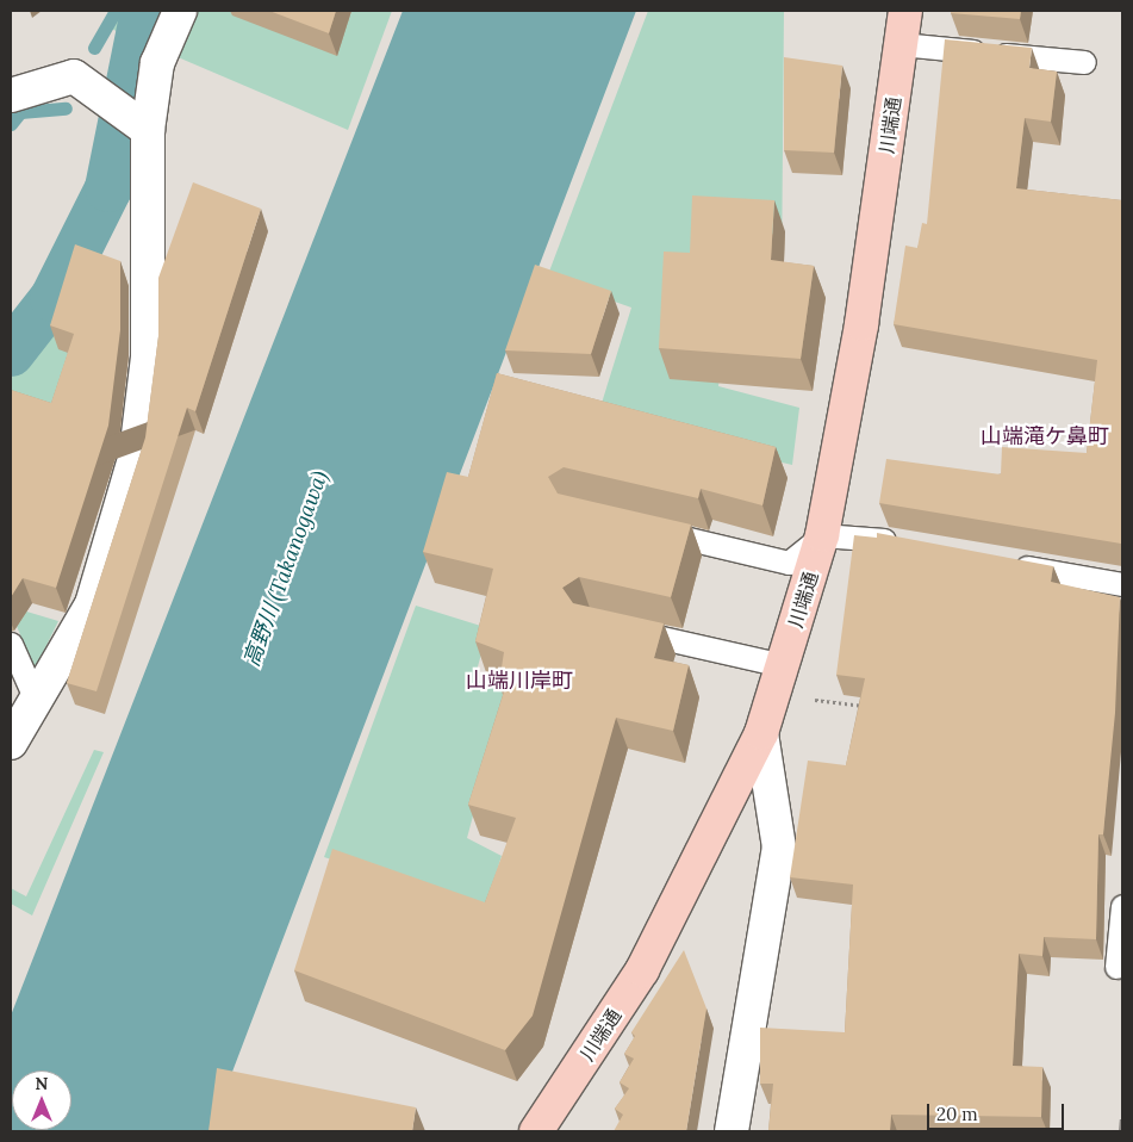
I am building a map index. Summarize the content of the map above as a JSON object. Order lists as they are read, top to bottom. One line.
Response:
{"streets":{"highway":["川端通"]},"districts":["山端滝ケ鼻町","山端川岸町"],"water":["高野川 (Takanogawa)"],"scale_bar":"20 m","north":"top"}
